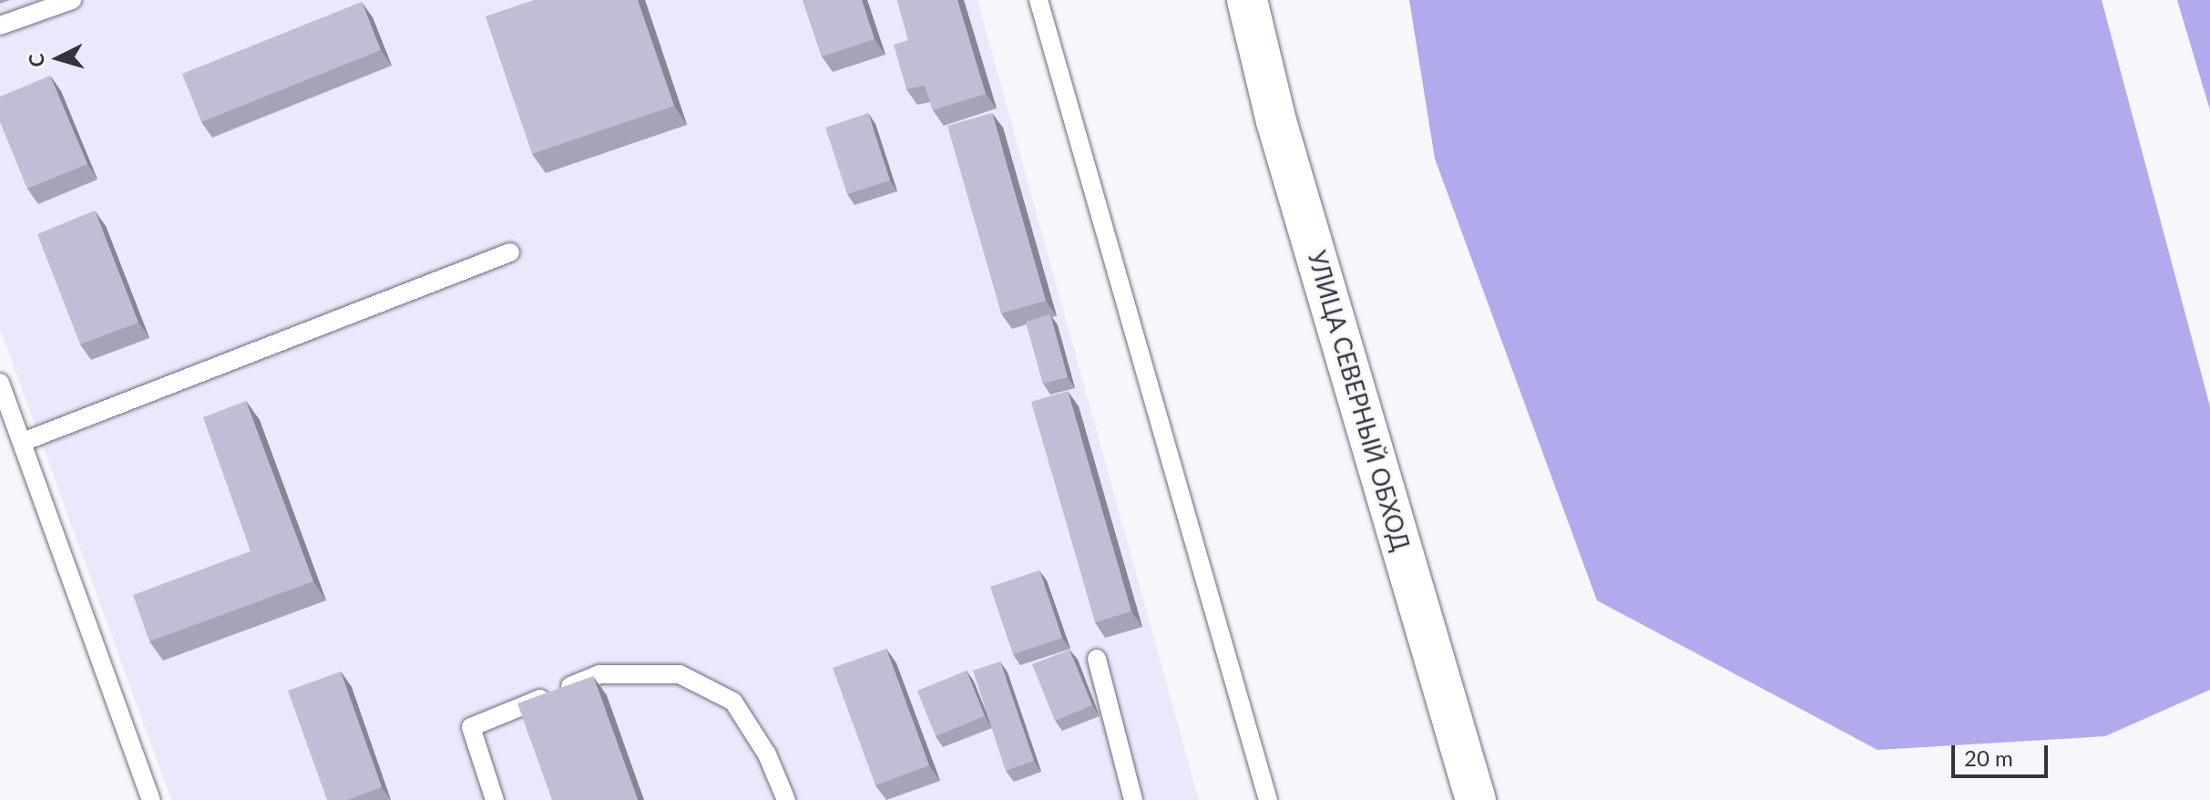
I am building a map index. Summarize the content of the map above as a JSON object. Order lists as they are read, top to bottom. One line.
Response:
{"streets":{"highway":["УЛИЦА СЕВЕРНЫЙ ОБХОД"]},"scale_bar":"20 m","north":"left"}
